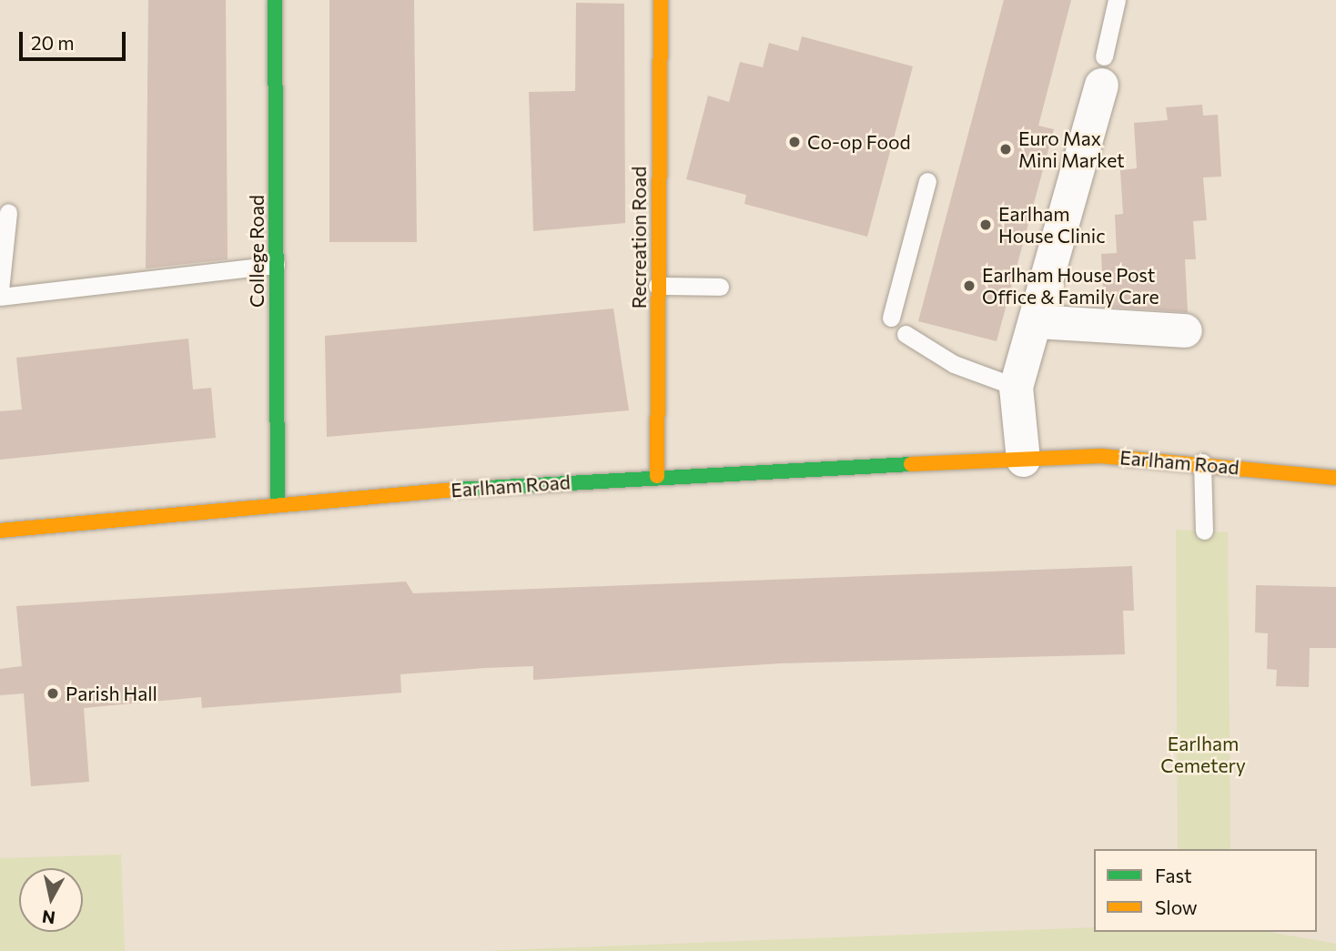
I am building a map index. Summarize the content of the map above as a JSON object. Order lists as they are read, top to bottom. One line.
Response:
{"streets":{"main road":["Recreation Road","College Road","Earlham Road"]},"crossings":[["Recreation Road","Earlham Road"],["College Road","Earlham Road"]],"parks":["Earlham Cemetery"],"places":["Co-op Food","Euro Max Mini Market","Earlham House Clinic","Earlham House Post Office & Family Care","Parish Hall"],"legend":["Fast","Slow"],"scale_bar":"20 m","north":"bottom"}
